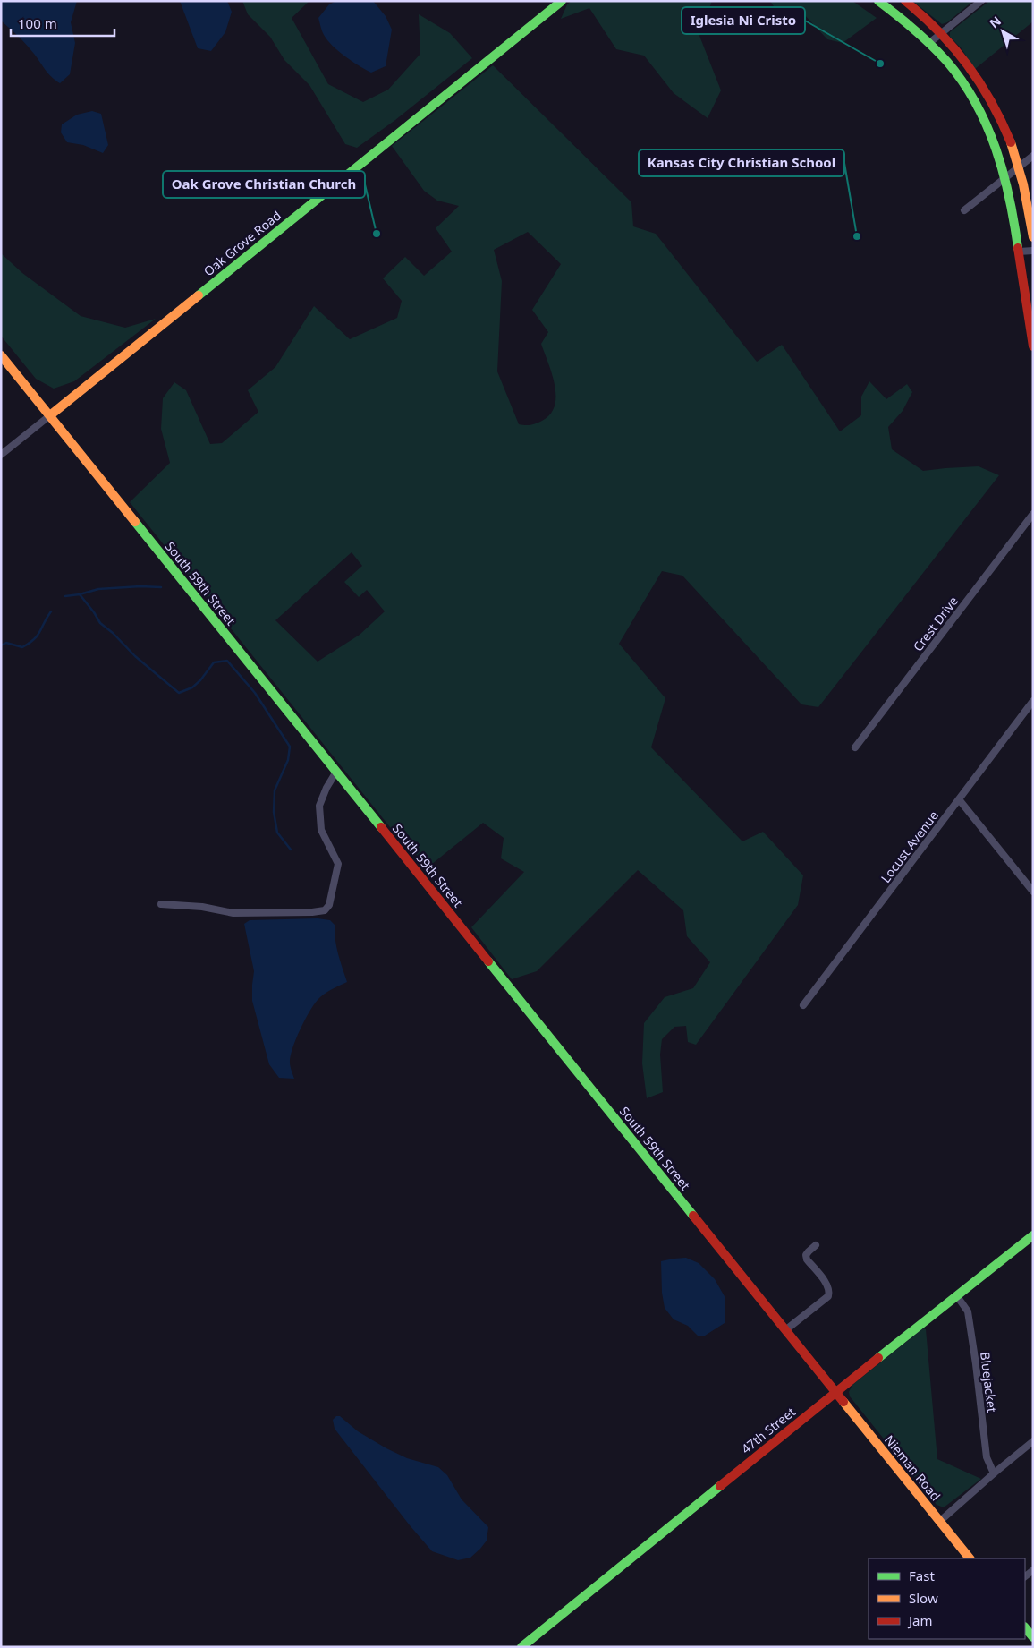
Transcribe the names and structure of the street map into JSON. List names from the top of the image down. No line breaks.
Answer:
{"streets":{"main road":["Oak Grove Road","South 59th Street","47th Street","Nieman Road"],"street":["Crest Drive","Locust Avenue","Bluejacket"]},"crossings":[["Oak Grove Road","South 59th Street"],["South 59th Street","47th Street"],["South 59th Street","Nieman Road"],["Bluejacket","47th Street"],["47th Street","Nieman Road"]],"places":["Iglesia Ni Cristo","Oak Grove Christian Church","Kansas City Christian School"],"legend":["Fast","Slow","Jam"],"scale_bar":"100 m","north":"top left"}
